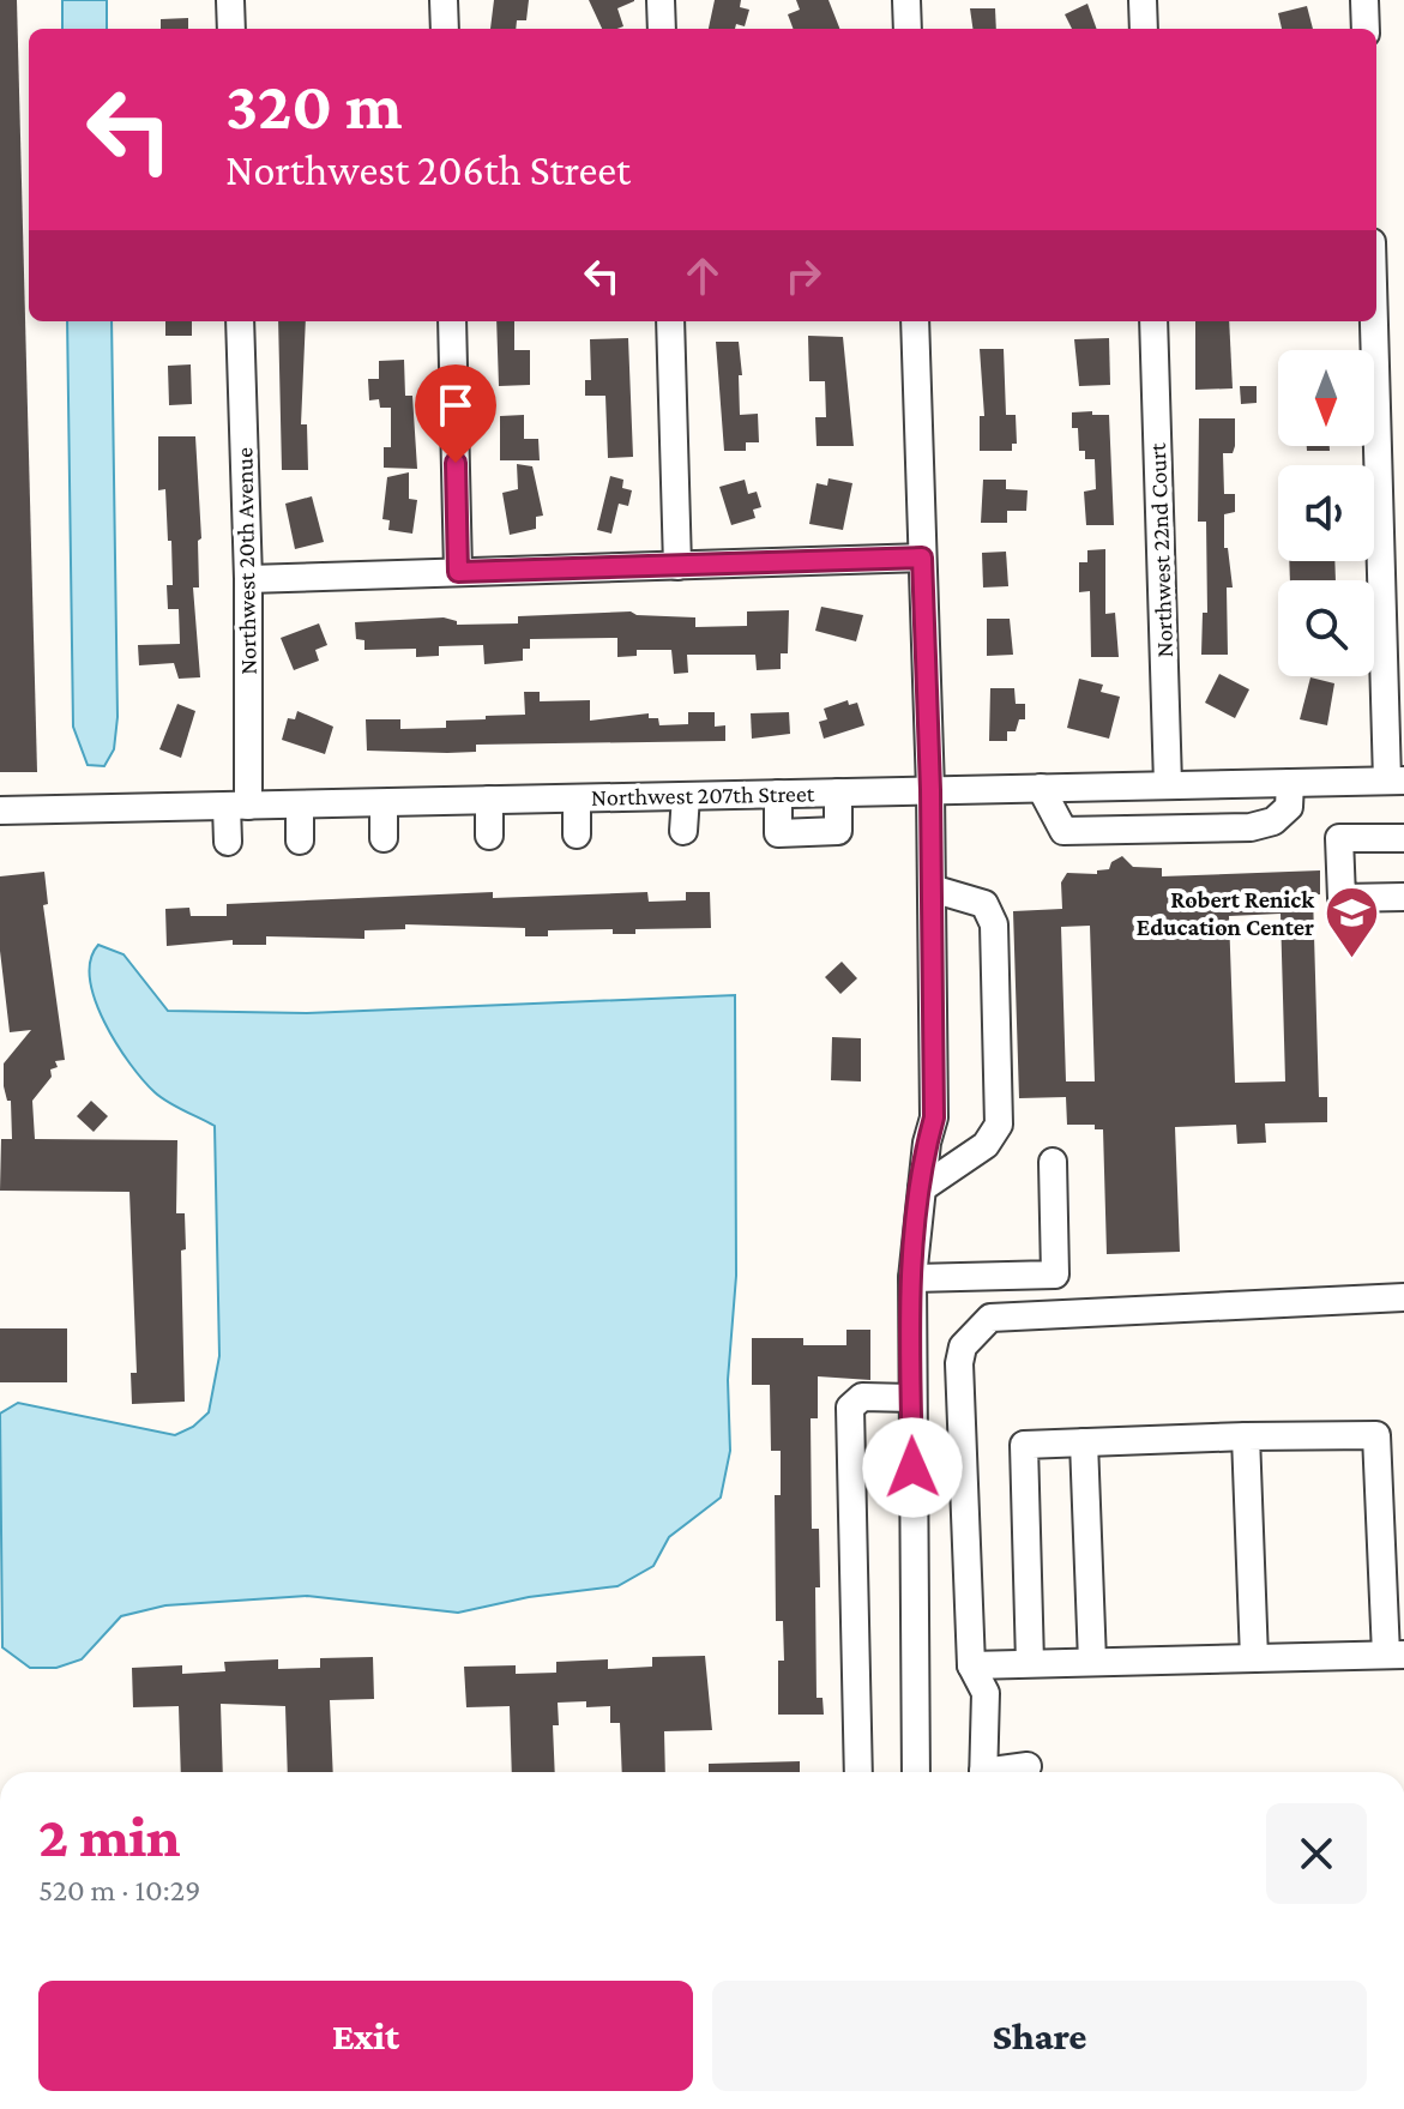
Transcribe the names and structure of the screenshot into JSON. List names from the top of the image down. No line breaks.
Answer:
{"streets":{"street":["Northwest 22nd Court","Northwest 20th Avenue","Northwest 207th Street"]},"crossings":[["Northwest 22nd Court","Northwest 207th Street"],["Northwest 20th Avenue","Northwest 207th Street"]],"places":{"school or university":["Robert Renick Education Center"]},"north":"bottom","page":{"turn":["320 m","Northwest 206th Street"],"heading":["2 min","520 m · 10:29"],"buttons":["Exit","Share"]}}
